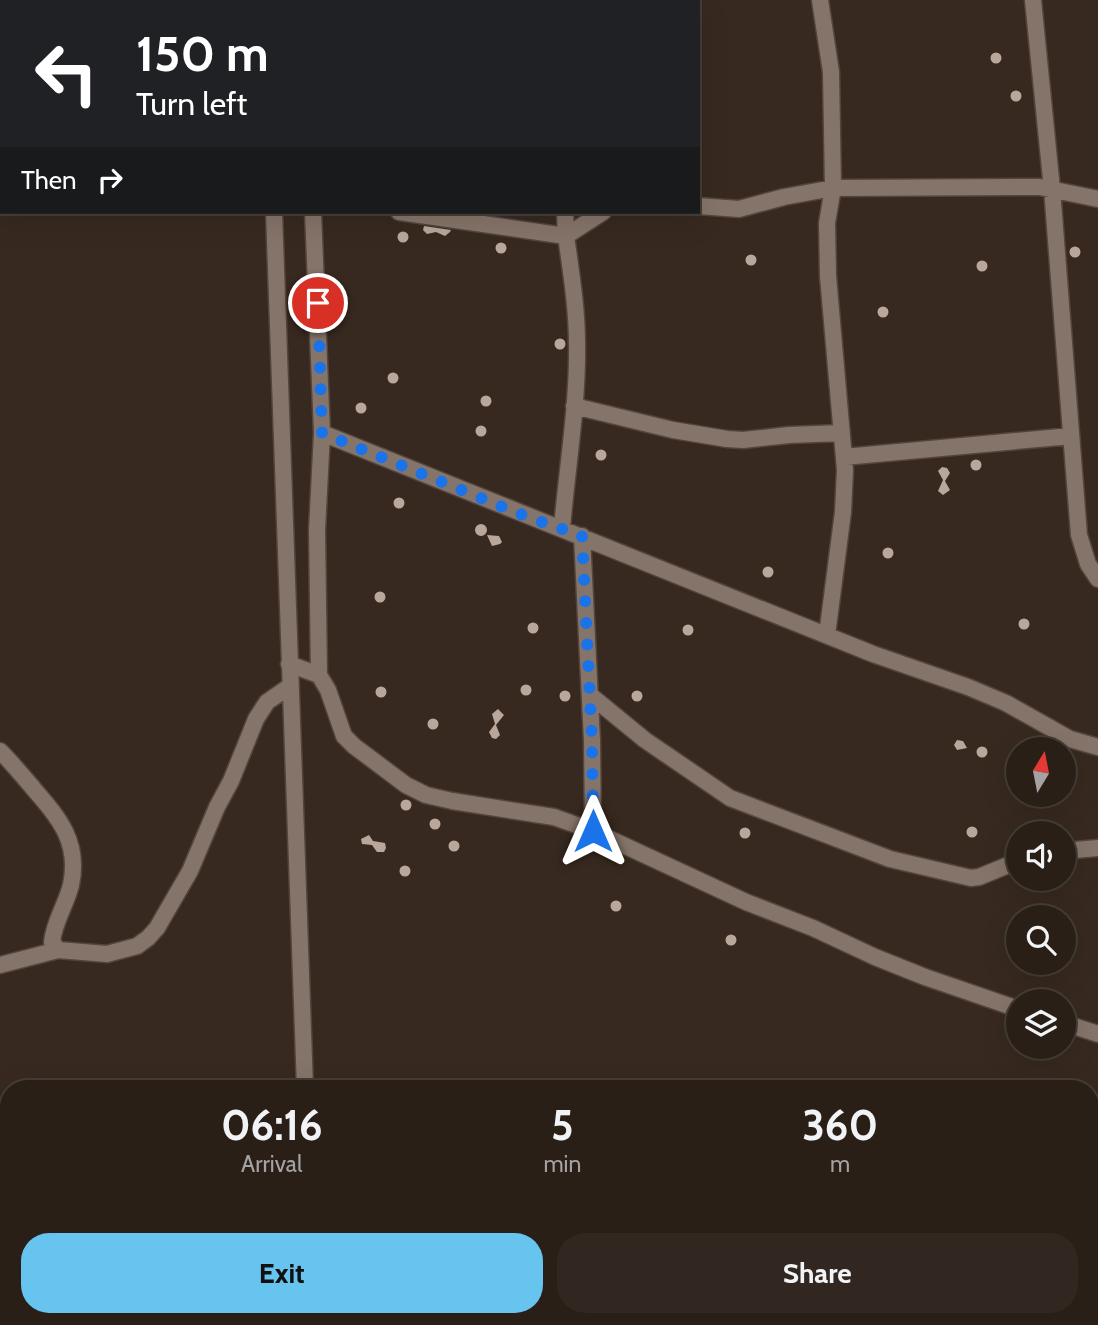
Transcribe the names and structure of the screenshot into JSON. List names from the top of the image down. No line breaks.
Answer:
{"north":"top","page":{"turn":["150 m","Turn left"],"then":"Then","eta":["06:16","Arrival","5","min","360","m"],"buttons":["Exit","Share"]}}
